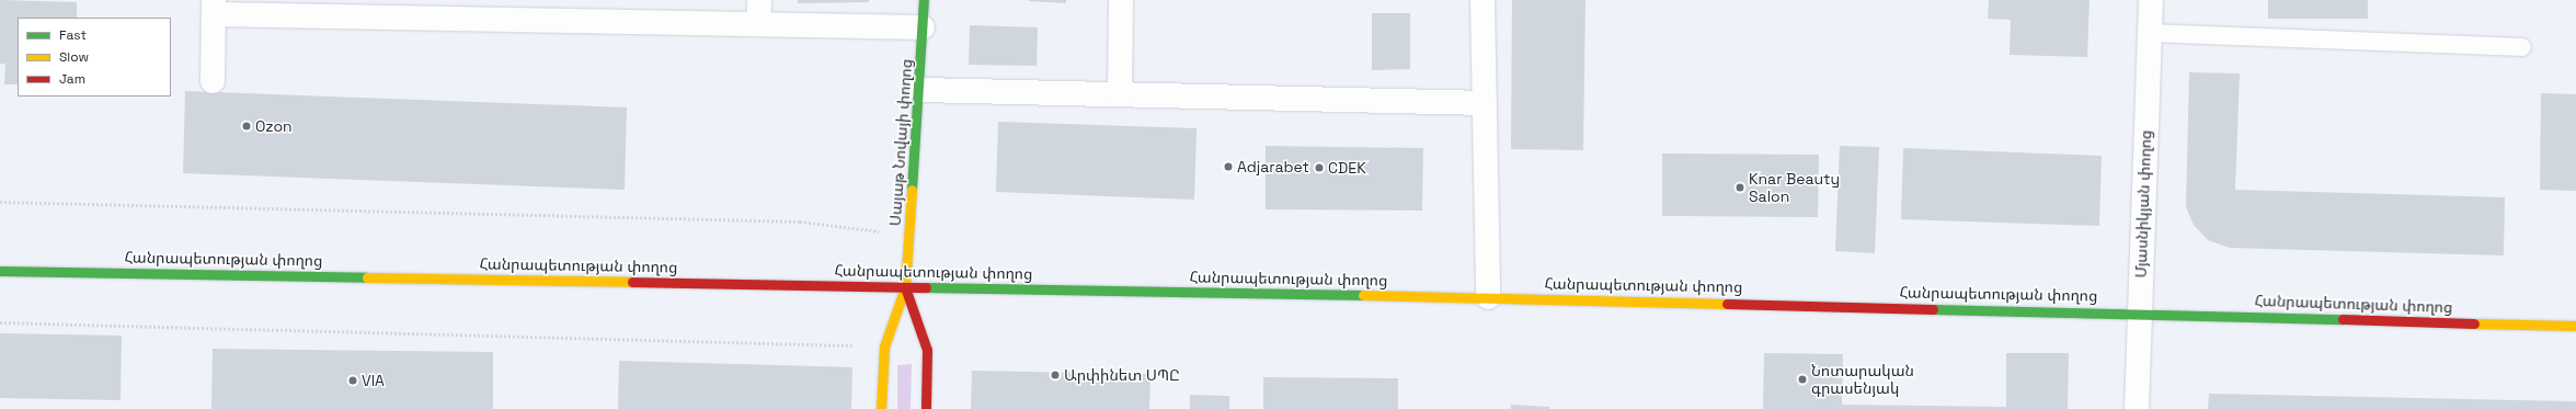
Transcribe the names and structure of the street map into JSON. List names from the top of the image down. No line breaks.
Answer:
{"streets":{"main road":["Սայաթ Նովայի փողոց","Հանրապետության փողոց"],"street":["Մյասնիկյան փողոց"]},"crossings":[["Սայաթ Նովայի փողոց","Հանրապետության փողոց"],["Մյասնիկյան փողոց","Հանրապետության փողոց"]],"places":["Ozon","Adjarabet","CDEK","Knar Beauty Salon","Արփինետ ՍՊԸ","Նոտարական գրասենյակ","VIA"],"legend":["Fast","Slow","Jam"]}
